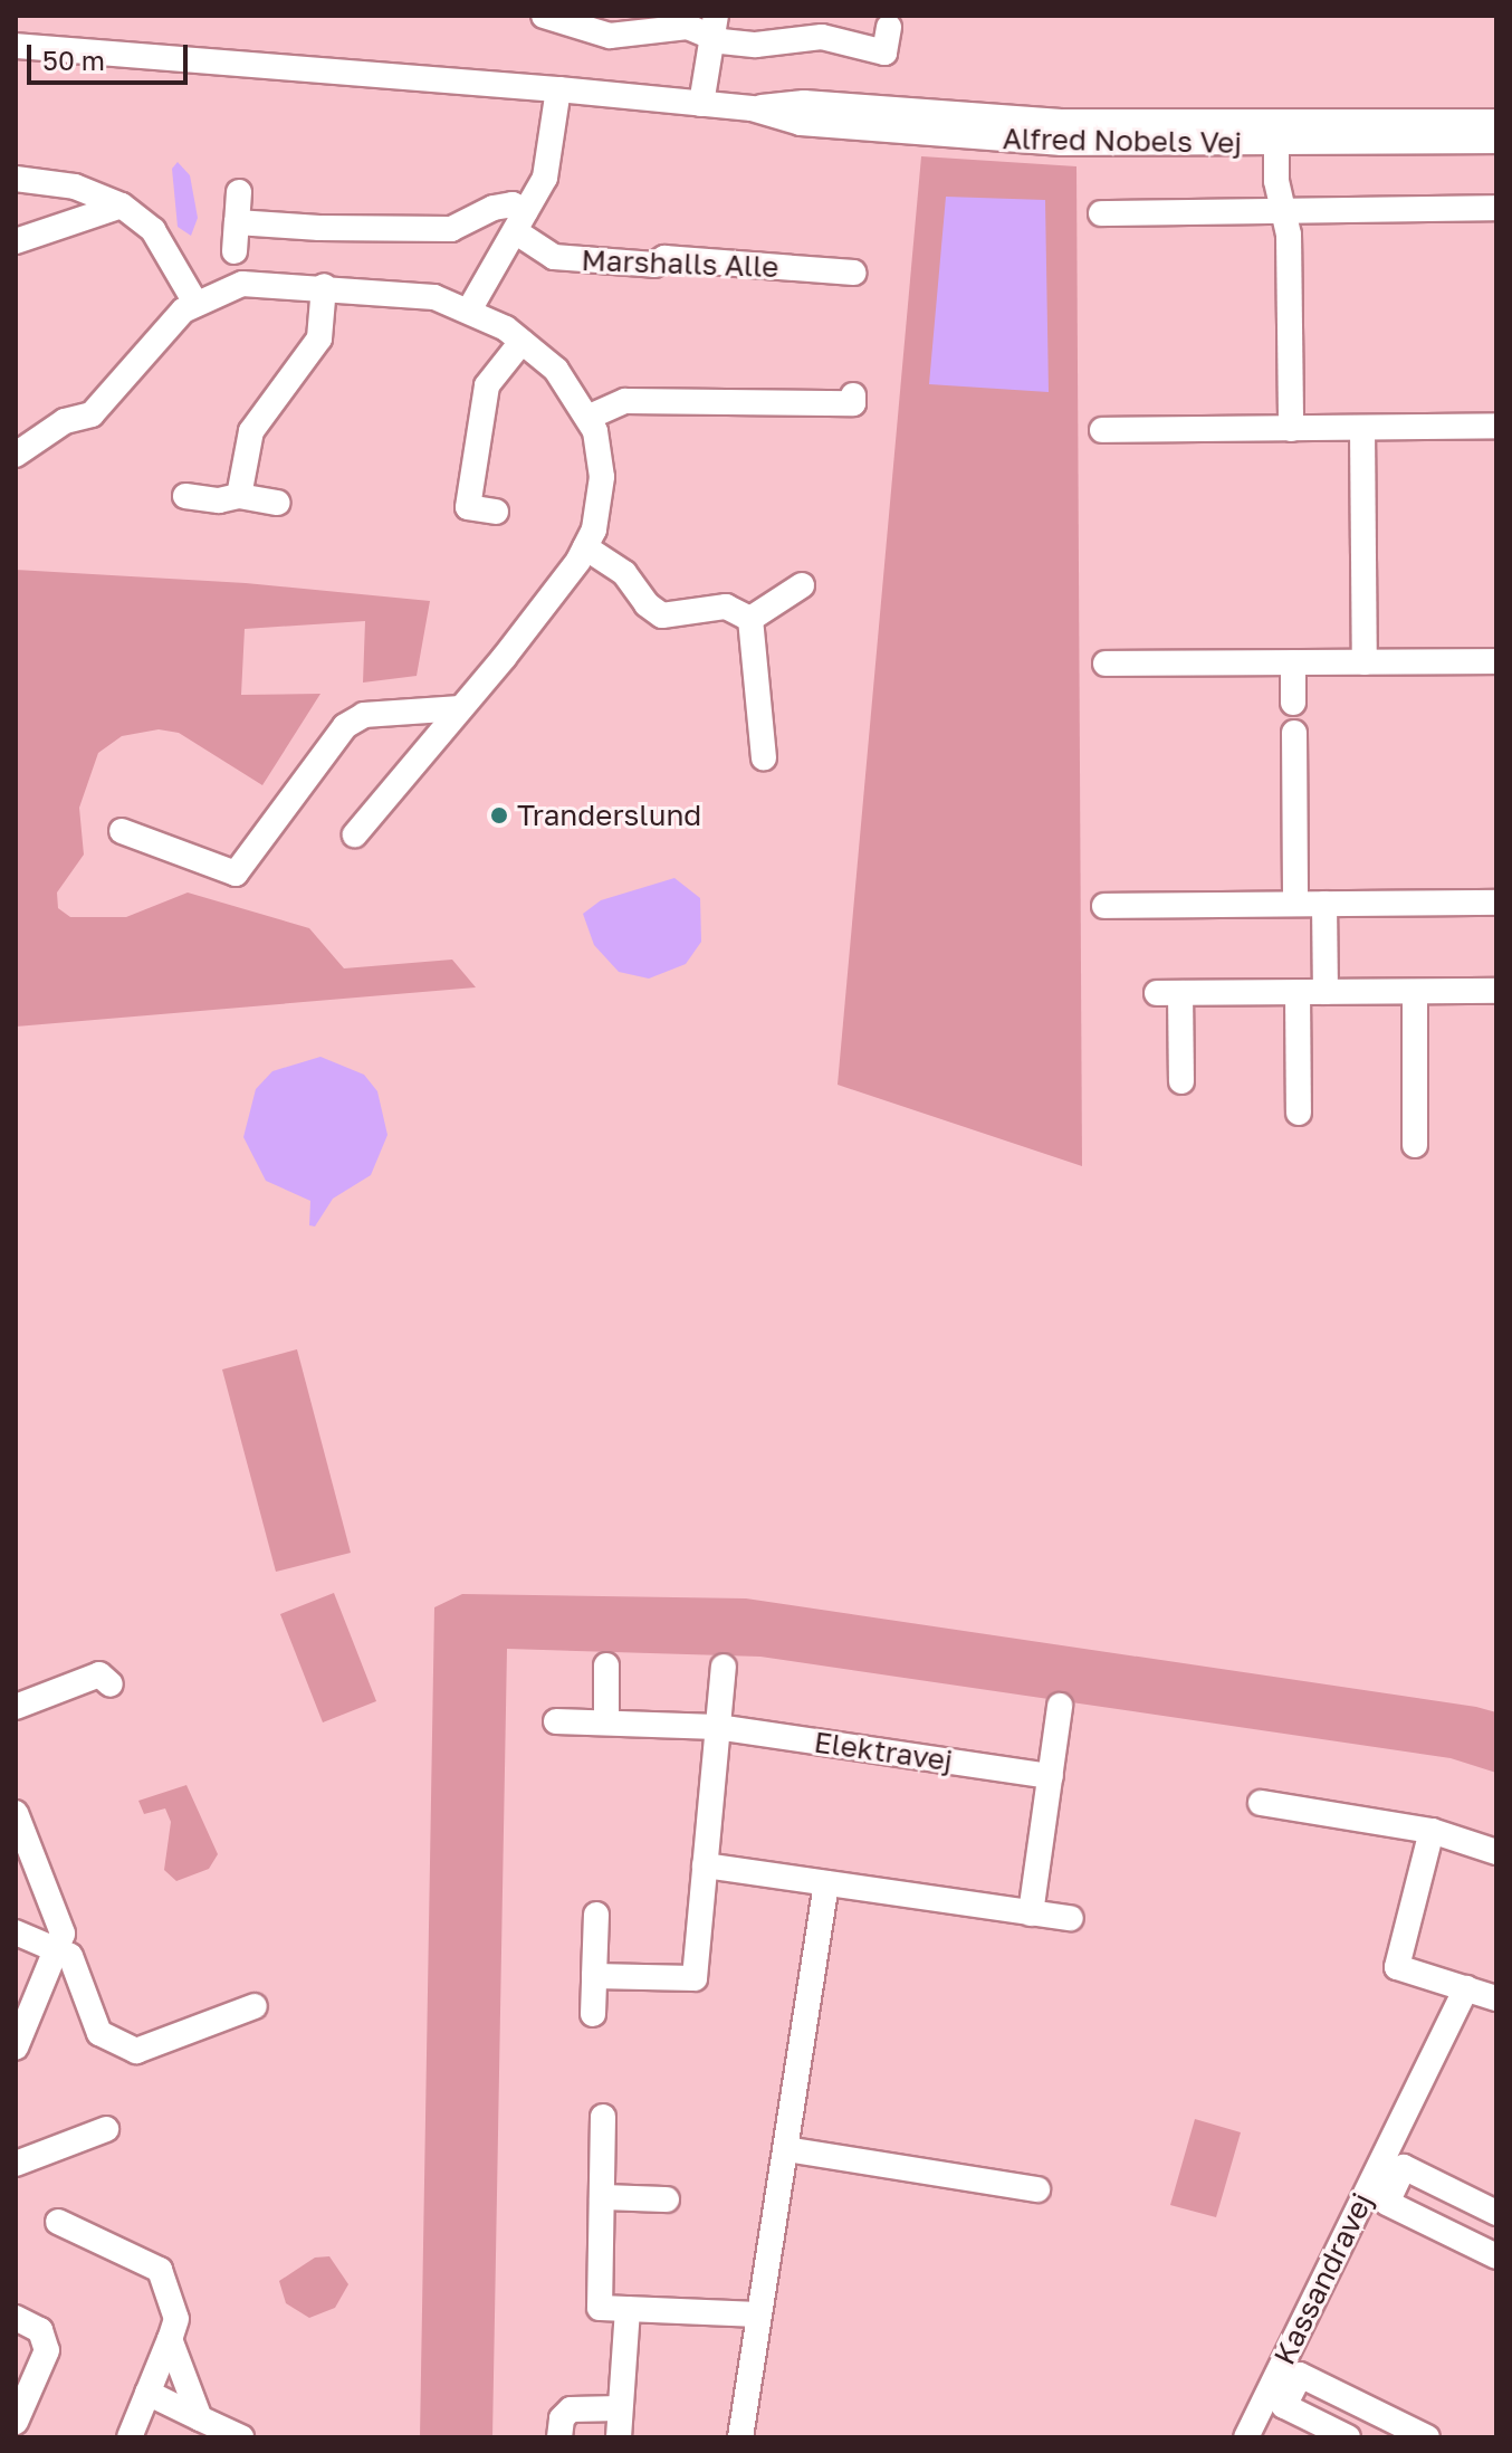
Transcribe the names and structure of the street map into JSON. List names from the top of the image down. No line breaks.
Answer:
{"streets":{"street":["Alfred Nobels Vej","Marshalls Alle","Elektravej","Kassandravej"]},"places":["Tranderslund"],"scale_bar":"50 m"}
